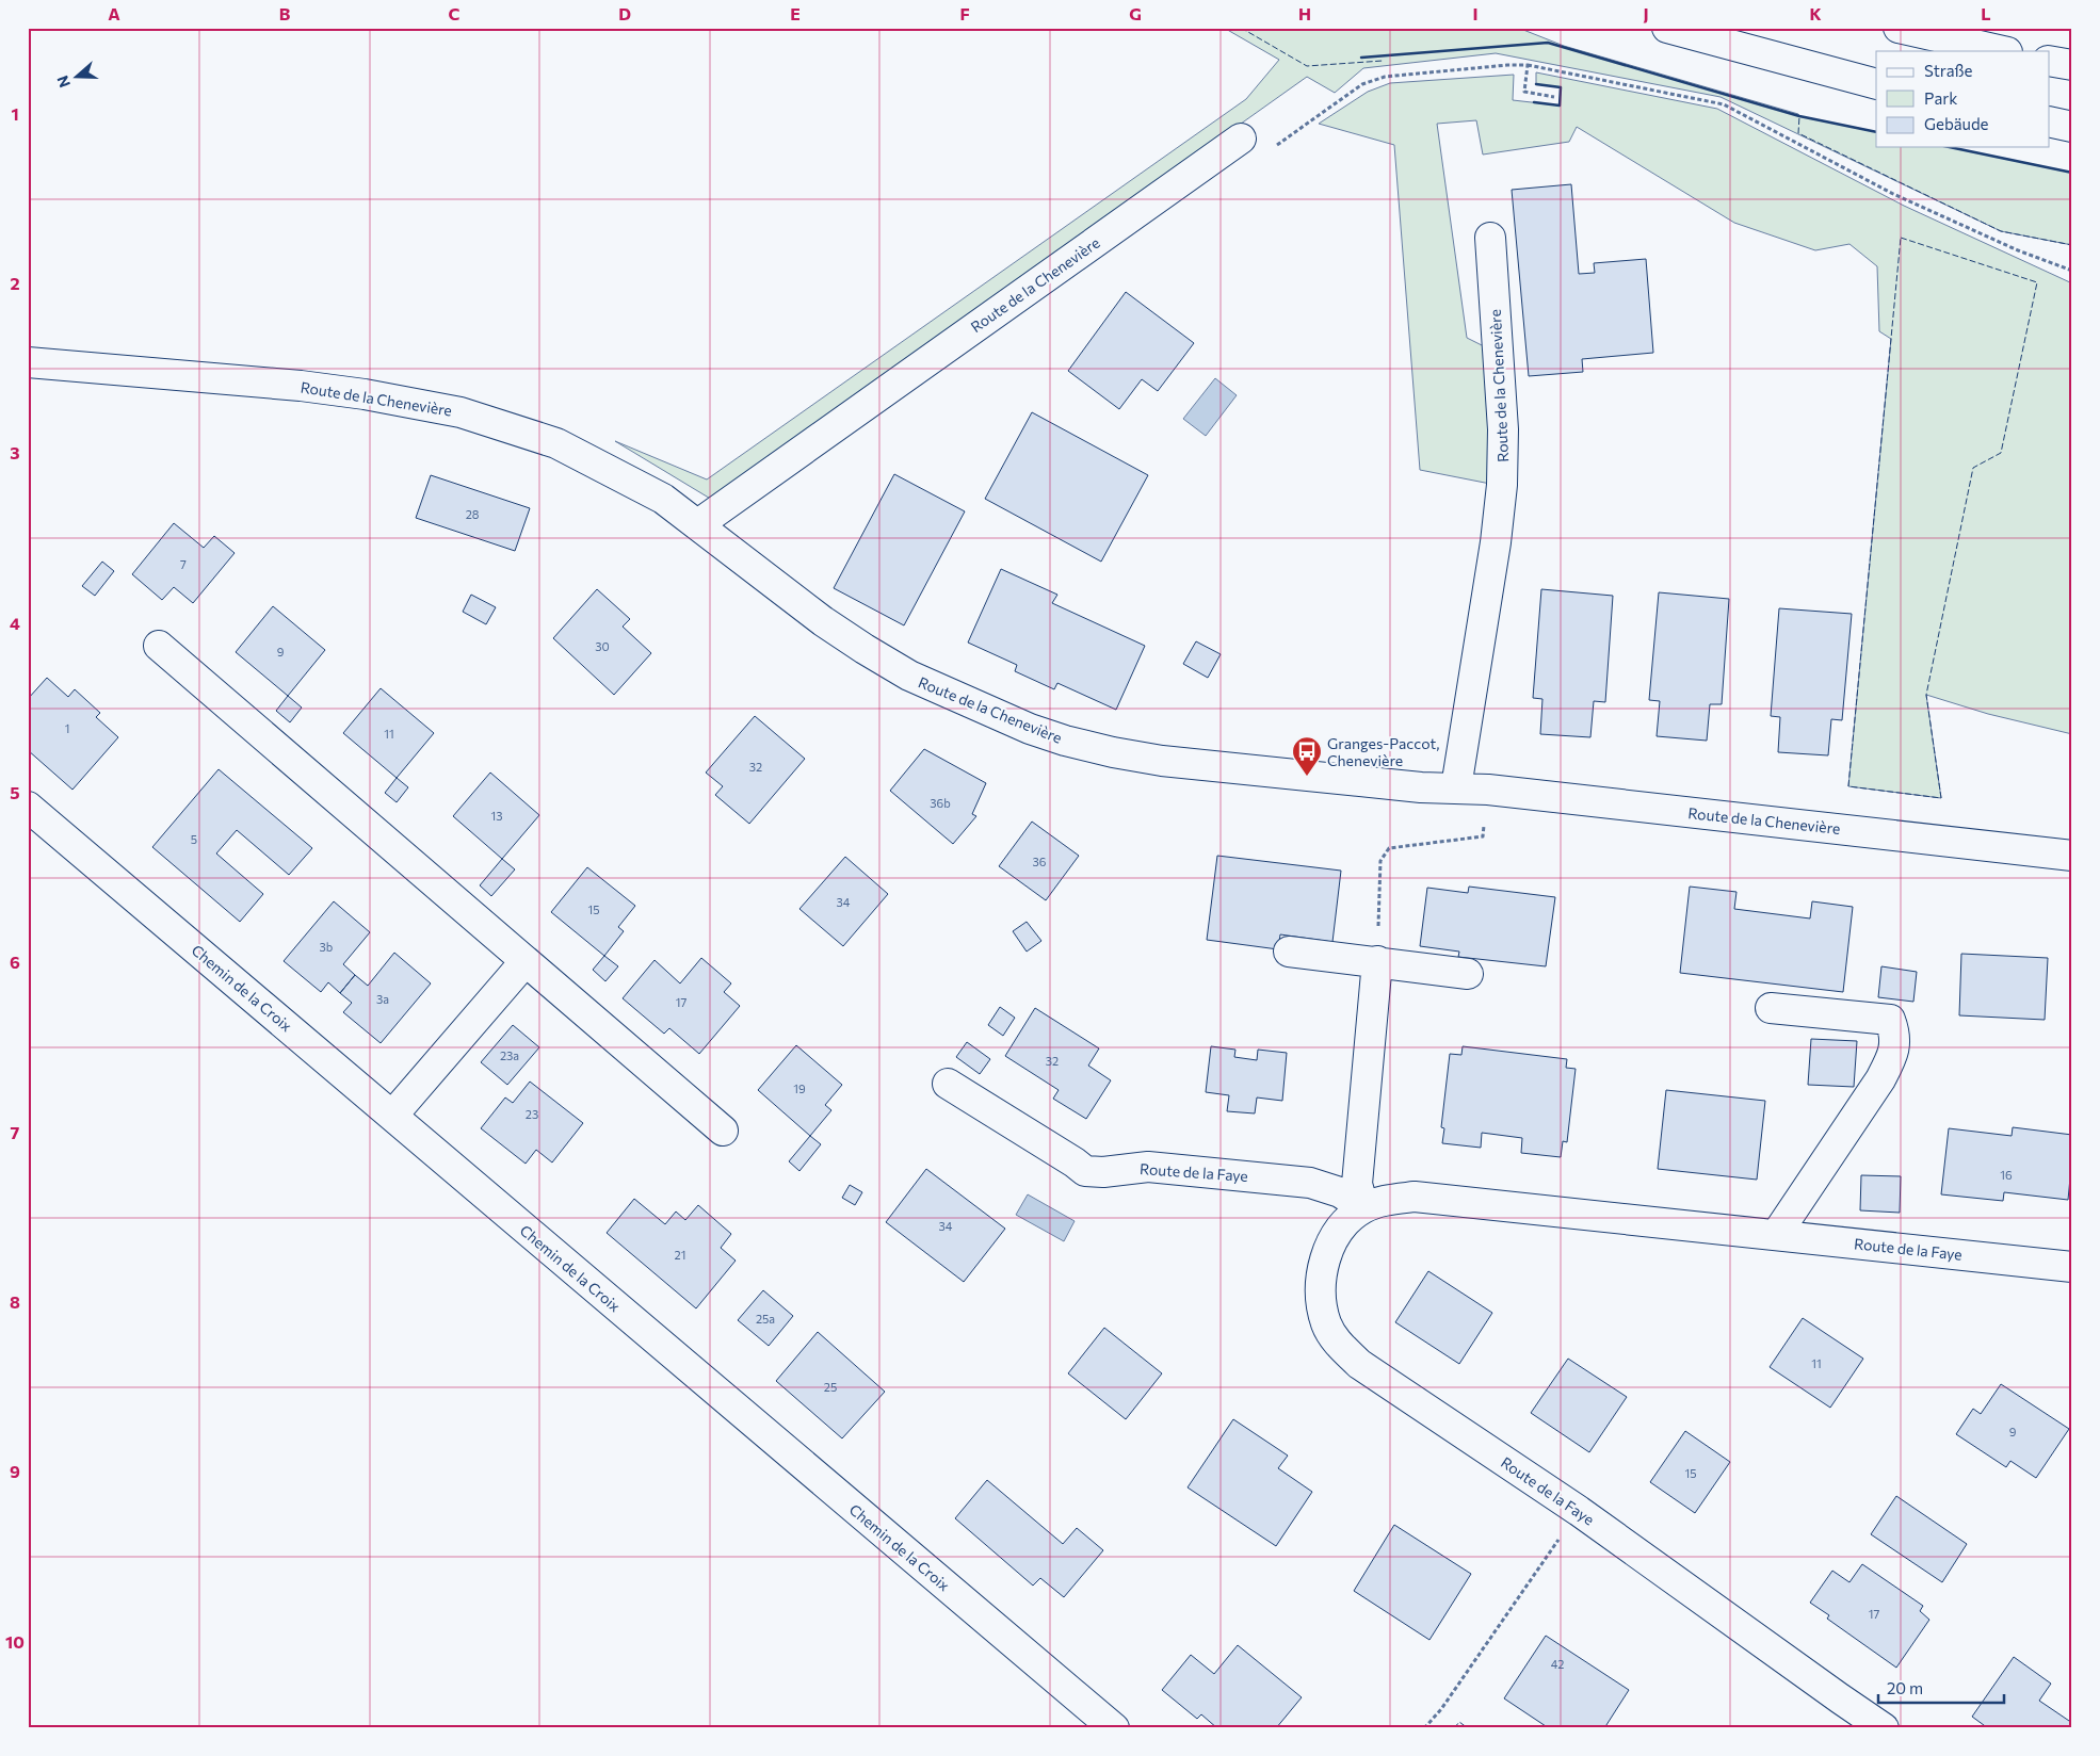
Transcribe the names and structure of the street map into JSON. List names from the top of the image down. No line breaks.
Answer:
{"streets":{"main road":["Route de la Chenevière","Chemin de la Croix","Route de la Faye"]},"places":{"bus stop":["Granges-Paccot, Chenevière"]},"house_numbers":["28","7","30","9","1","11","32","36b","13","5","36","34","15","3b","3a","17","23a","32","19","23","16","34","21","25a","11","25","9","15","17","42"],"legend":["Straße","Park","Gebäude"],"scale_bar":"20 m","north":"left","grid":{"columns":["A","B","C","D","E","F","G","H","I","J","K","L"],"rows":["1","2","3","4","5","6","7","8","9","10"]}}
